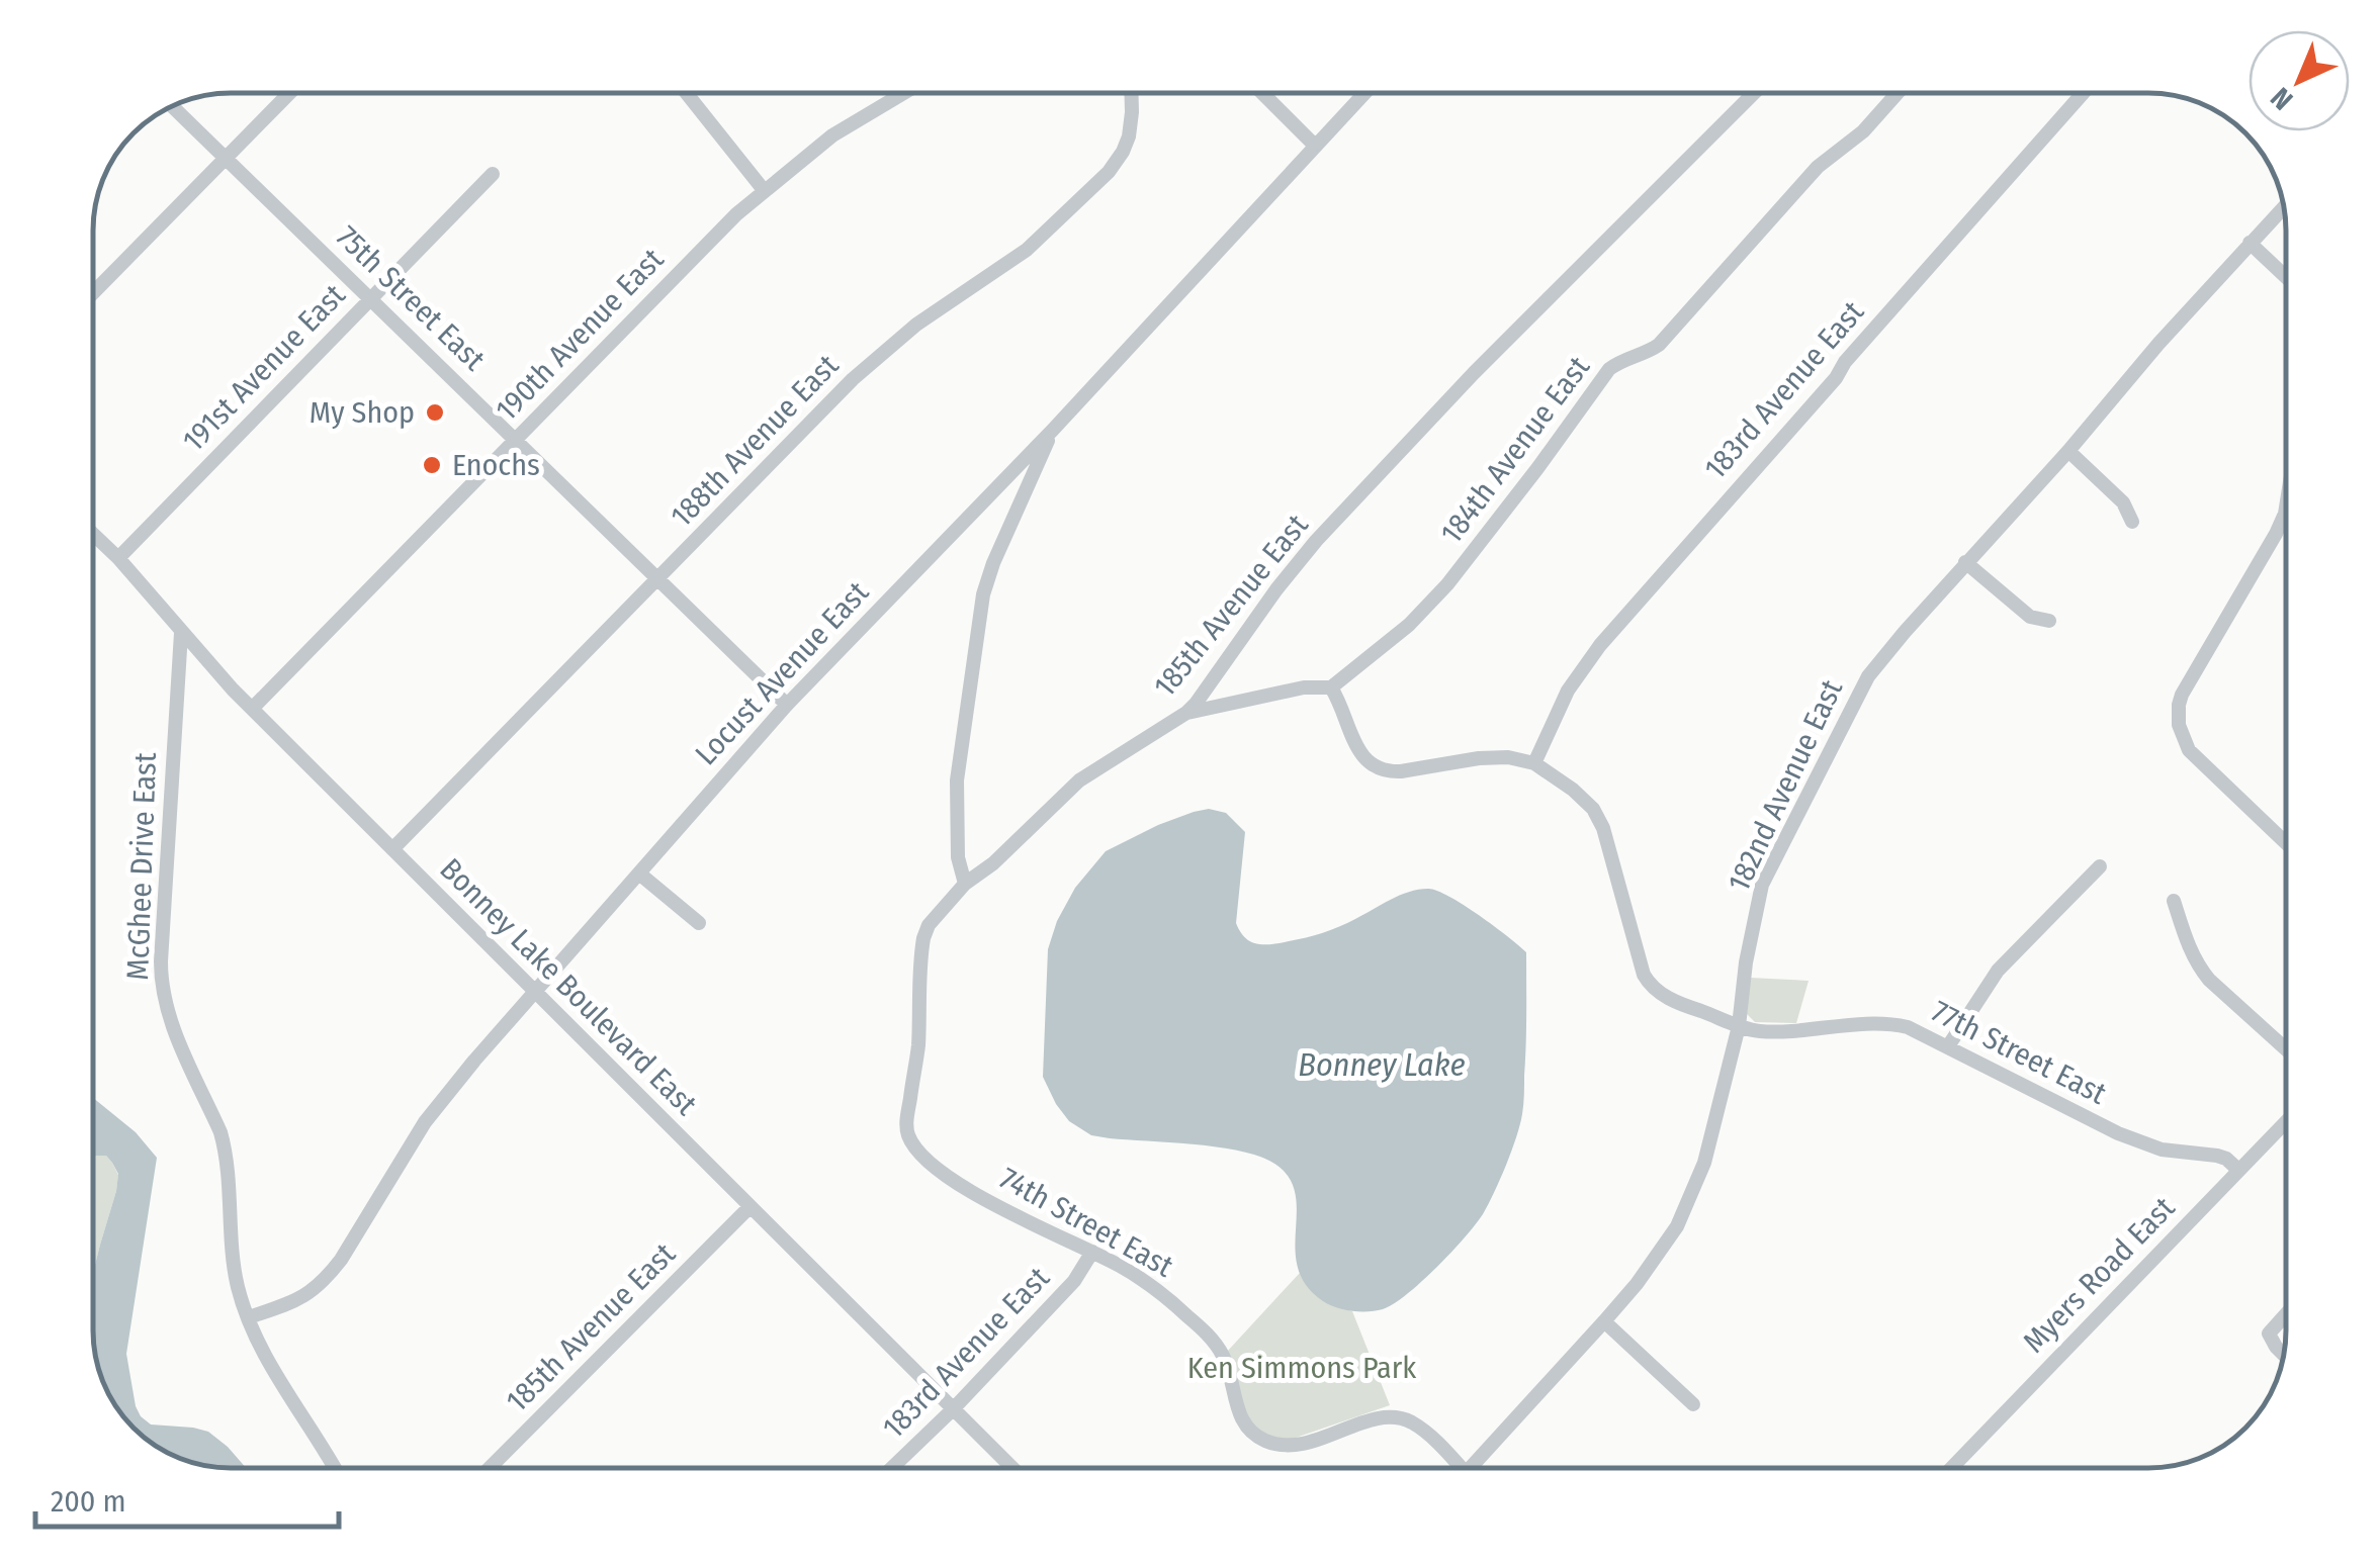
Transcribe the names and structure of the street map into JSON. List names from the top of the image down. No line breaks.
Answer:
{"streets":{"street":["75th Street East","190th Avenue East","191st Avenue East","183rd Avenue East","188th Avenue East","184th Avenue East","185th Avenue East","Locust Avenue East","182nd Avenue East","McGhee Drive East","Bonney Lake Boulevard East","77th Street East","74th Street East","Myers Road East"]},"crossings":[["75th Street East","190th Avenue East"],["75th Street East","191st Avenue East"],["75th Street East","188th Avenue East"],["75th Street East","Locust Avenue East"],["190th Avenue East","Bonney Lake Boulevard East"],["191st Avenue East","Bonney Lake Boulevard East"],["183rd Avenue East","Bonney Lake Boulevard East"],["183rd Avenue East","77th Street East"],["183rd Avenue East","74th Street East"],["188th Avenue East","Bonney Lake Boulevard East"],["184th Avenue East","77th Street East"],["185th Avenue East","Bonney Lake Boulevard East"],["185th Avenue East","74th Street East"],["Locust Avenue East","McGhee Drive East"],["Locust Avenue East","Bonney Lake Boulevard East"],["182nd Avenue East","77th Street East"],["McGhee Drive East","Bonney Lake Boulevard East"],["77th Street East","Myers Road East"]],"water":["Bonney Lake"],"parks":["Ken Simmons Park"],"places":["My Shop","Enochs"],"scale_bar":"200 m","north":"bottom left"}
